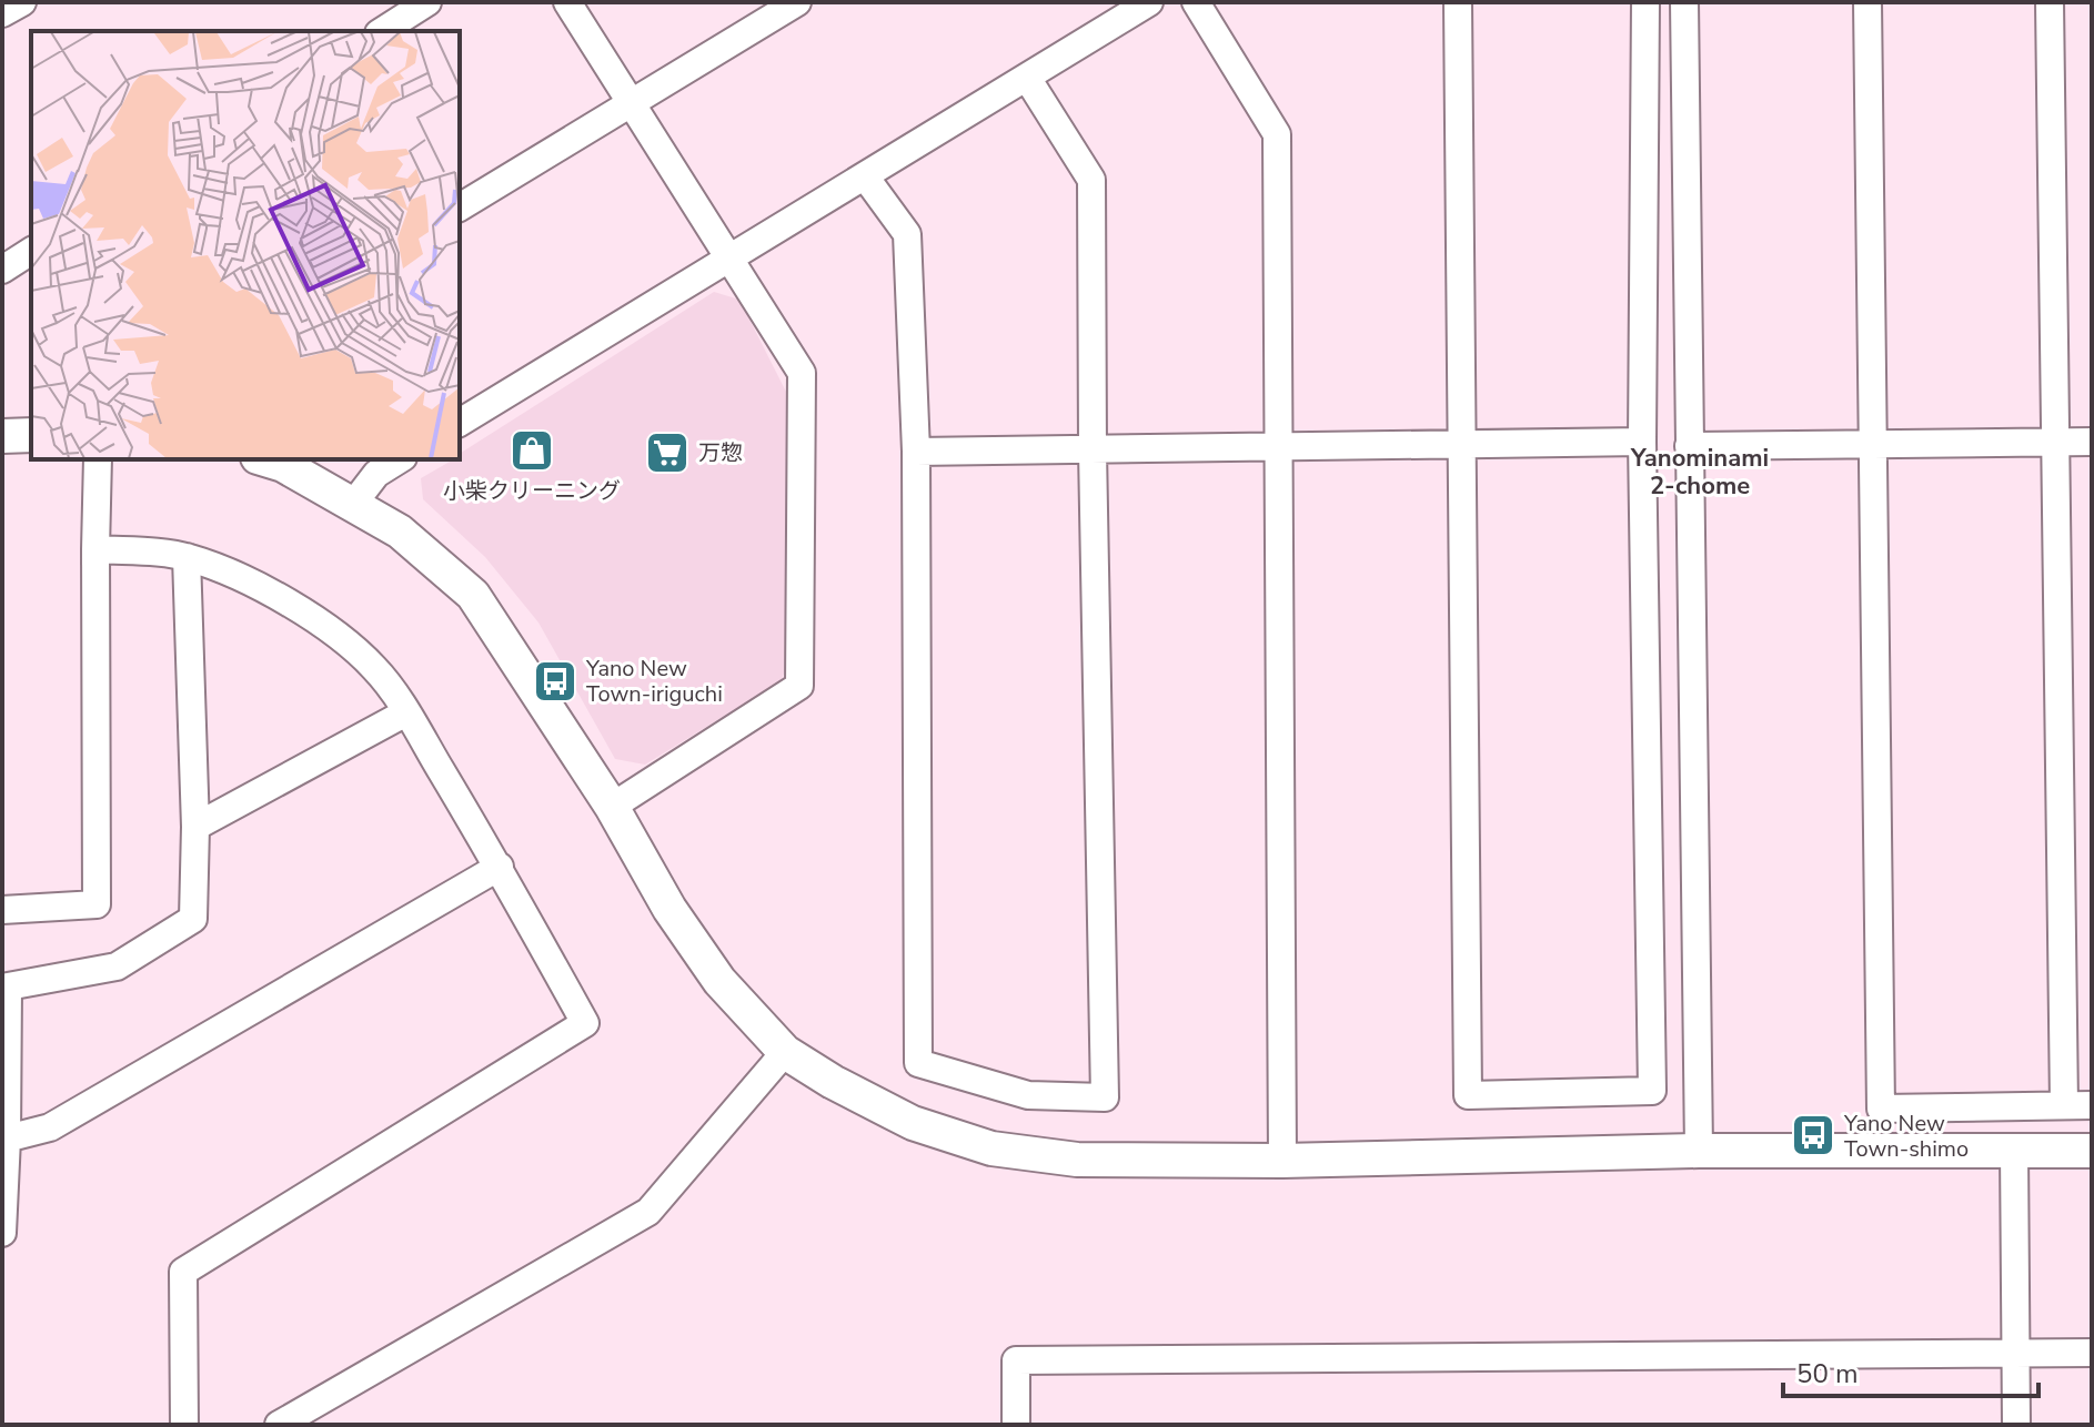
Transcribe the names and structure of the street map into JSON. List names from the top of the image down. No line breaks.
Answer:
{"districts":["Yanominami 2-chome"],"places":{"shop":["小柴クリーニング"],"supermarket":["万惣"],"bus stop":["Yano New Town-iriguchi","Yano New Town-shimo"]},"scale_bar":"50 m"}
